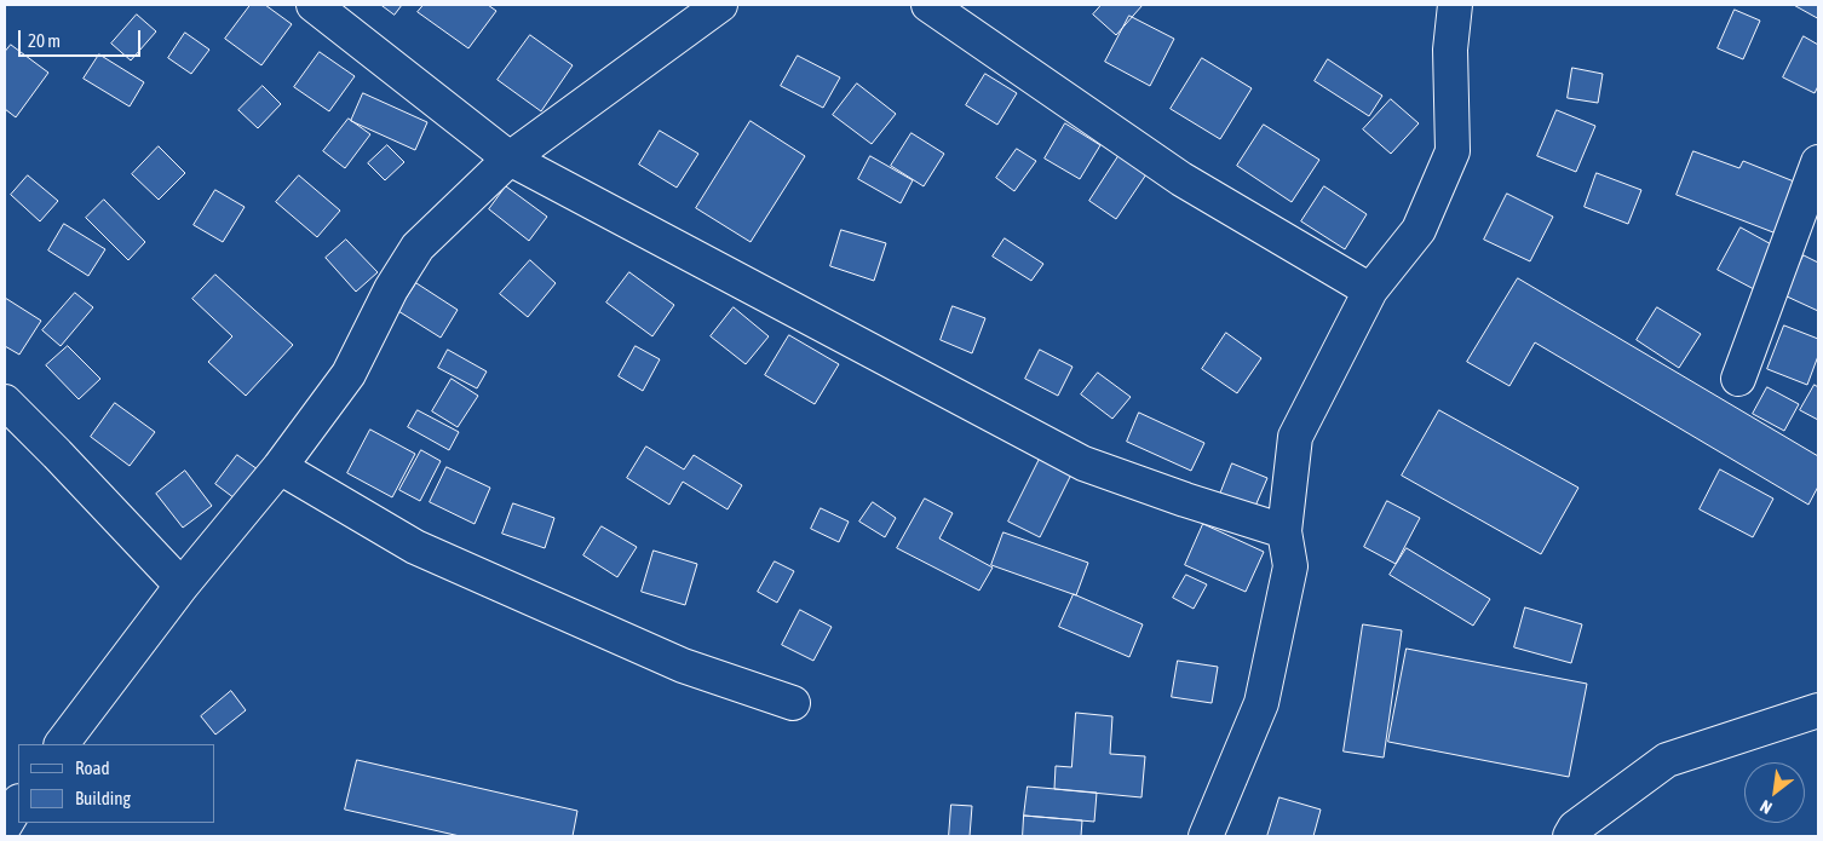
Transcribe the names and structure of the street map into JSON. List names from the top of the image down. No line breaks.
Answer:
{"legend":["Road","Building"],"scale_bar":"20 m","north":"bottom left"}
